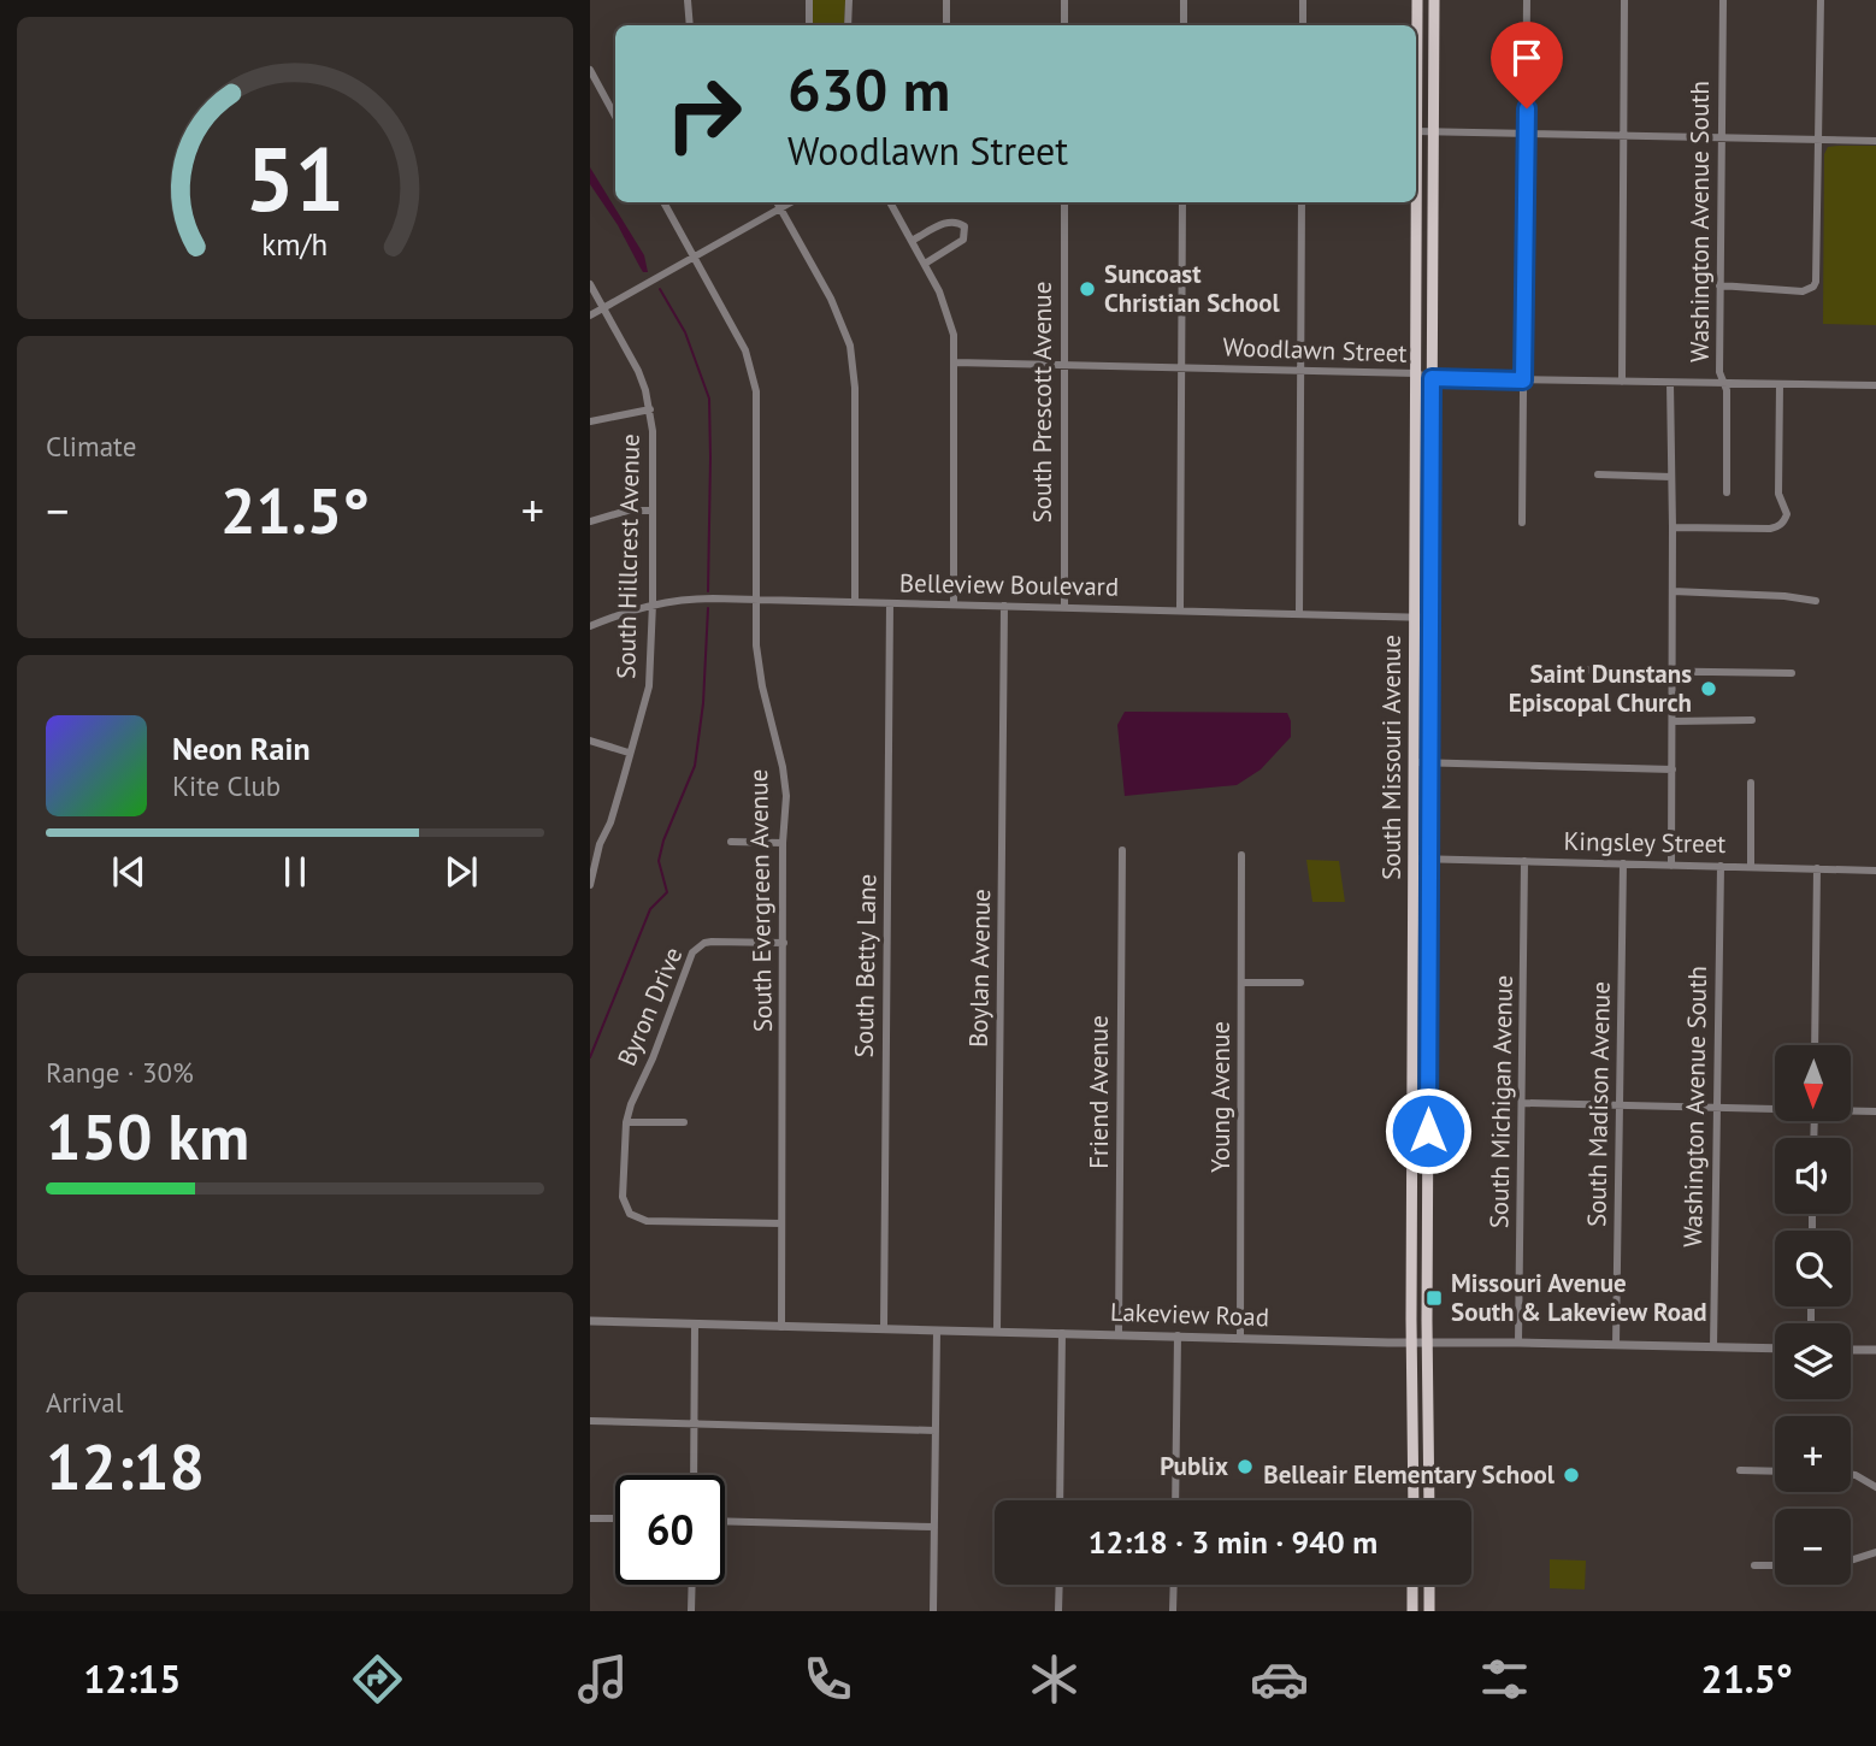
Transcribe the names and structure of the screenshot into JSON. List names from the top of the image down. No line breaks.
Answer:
{"streets":{"main road":["South Missouri Avenue"],"street":["Washington Avenue South","Woodlawn Street","South Prescott Avenue","South Hillcrest Avenue","Belleview Boulevard","Kingsley Street","South Evergreen Avenue","South Betty Lane","Boylan Avenue","Byron Drive","Friend Avenue","Young Avenue","South Michigan Avenue","South Madison Avenue","Lakeview Road"]},"crossings":[["Washington Avenue South","Woodlawn Street"],["Washington Avenue South","Kingsley Street"],["Washington Avenue South","Lakeview Road"],["Woodlawn Street","South Prescott Avenue"],["Woodlawn Street","South Missouri Avenue"],["South Prescott Avenue","Belleview Boulevard"],["South Hillcrest Avenue","Belleview Boulevard"],["Belleview Boulevard","South Missouri Avenue"],["Belleview Boulevard","South Evergreen Avenue"],["Belleview Boulevard","South Betty Lane"],["Belleview Boulevard","Boylan Avenue"],["South Missouri Avenue","Kingsley Street"],["South Missouri Avenue","Lakeview Road"],["Kingsley Street","South Michigan Avenue"],["Kingsley Street","South Madison Avenue"],["South Evergreen Avenue","Byron Drive"],["South Evergreen Avenue","Lakeview Road"],["South Betty Lane","Lakeview Road"],["Boylan Avenue","Lakeview Road"],["Friend Avenue","Lakeview Road"],["Young Avenue","Lakeview Road"],["South Michigan Avenue","Lakeview Road"],["South Madison Avenue","Lakeview Road"]],"places":{"other":["Suncoast Christian School","Saint Dunstans Episcopal Church","Publix","Belleair Elementary School"],"transit":["Missouri Avenue South & Lakeview Road"]},"north":"bottom","page":{"turn":["630 m","Woodlawn Street"],"tile":["Climate",["Range · 30%","150 km"],["Arrival","12:18"]],"heat":["−","21.5°","+"],"song":["Neon Rain","Kite Club"],"map_buttons":["+","−"],"limit":"60","trip":"12:18 · 3 min · 940 m","tabs":["12:15","21.5°"],"gauge":["51","km/h"]}}
